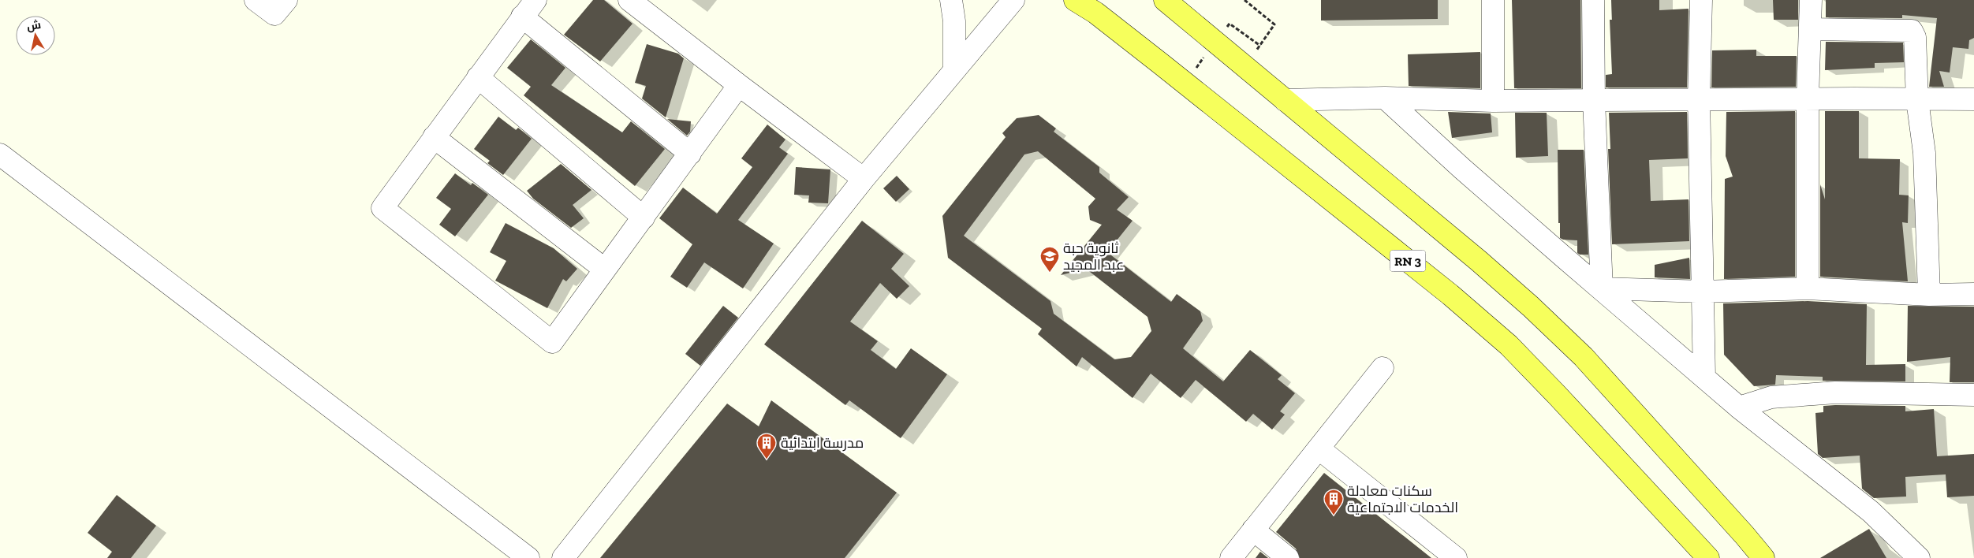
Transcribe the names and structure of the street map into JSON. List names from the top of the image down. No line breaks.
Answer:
{"streets":{"main road":["RN 3"]},"places":{"school or university":["ثانوية حبة عبد المجيد"],"building":["مدرسة ابتدائية","سكنات معادلة الخدمات الاجتماعية"]},"north":"top"}
